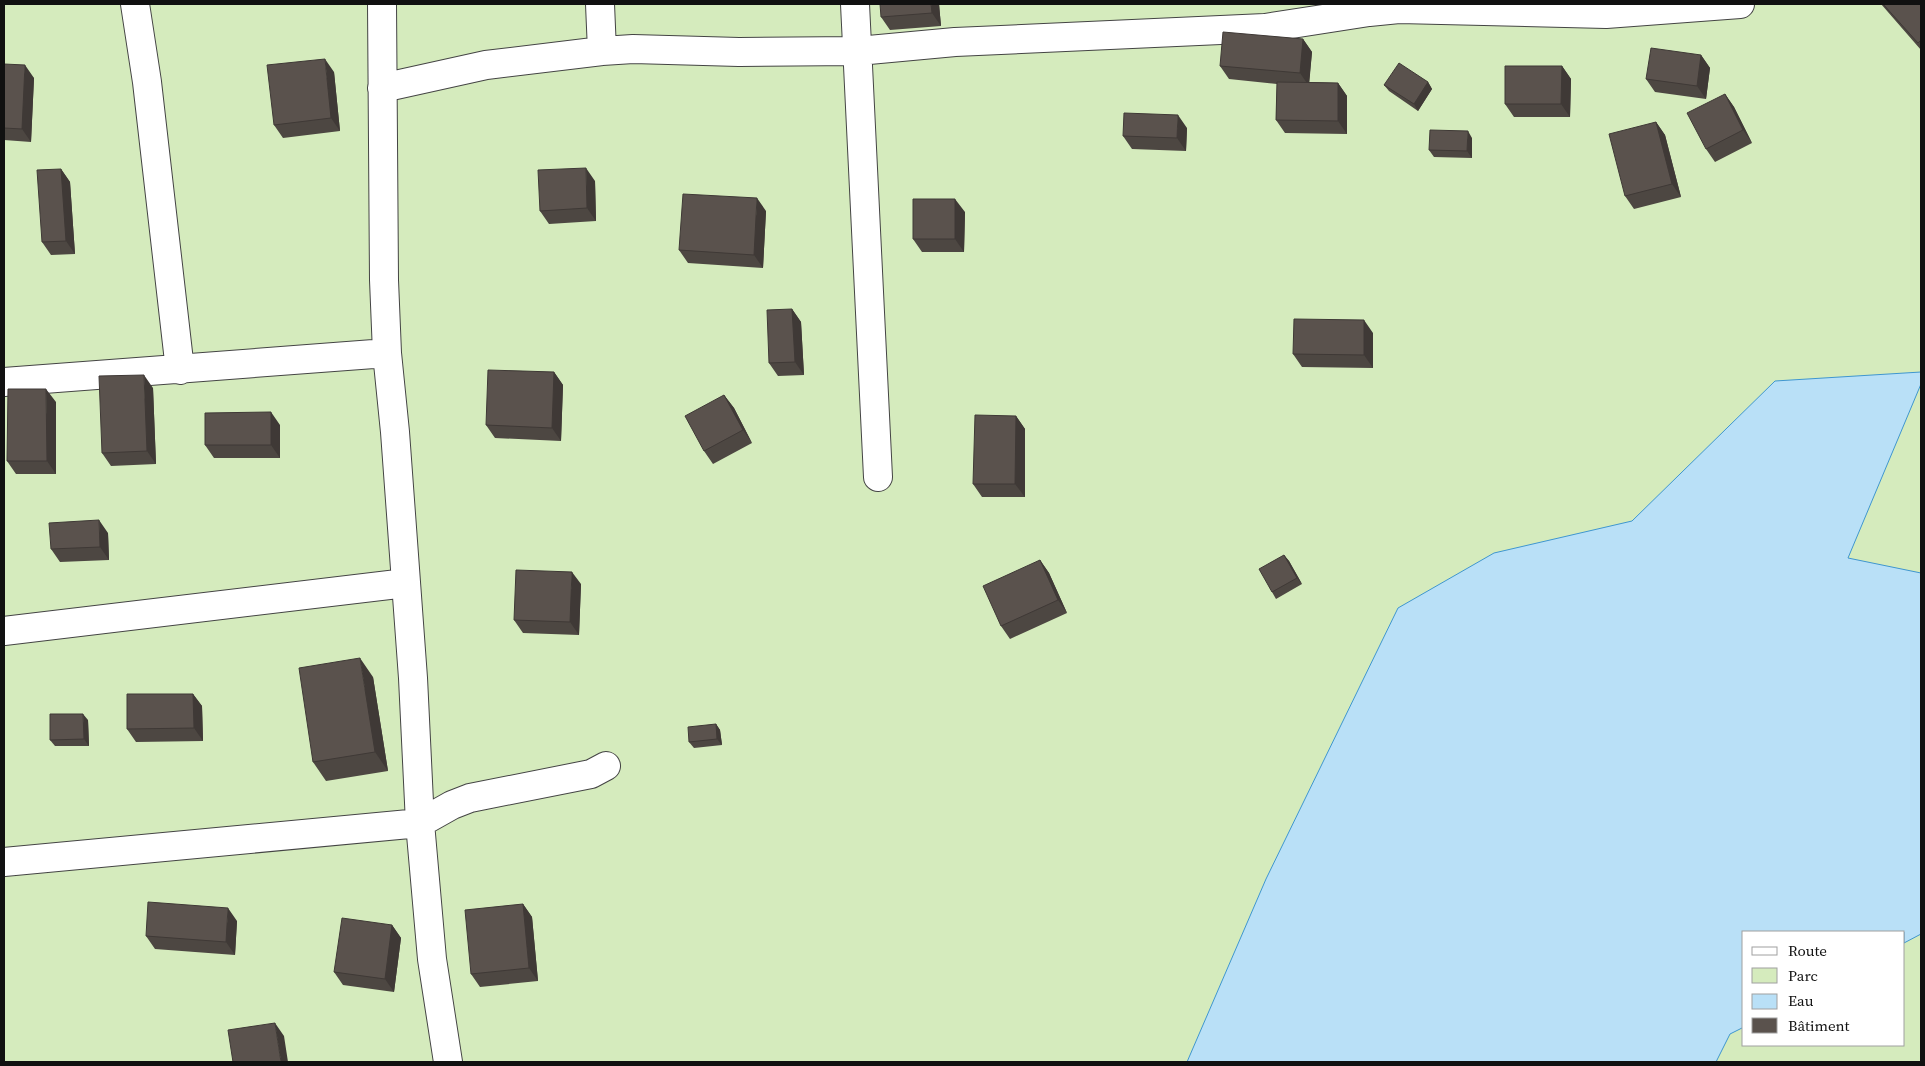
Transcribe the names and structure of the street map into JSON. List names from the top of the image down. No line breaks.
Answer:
{"legend":["Route","Parc","Eau","Bâtiment"]}
